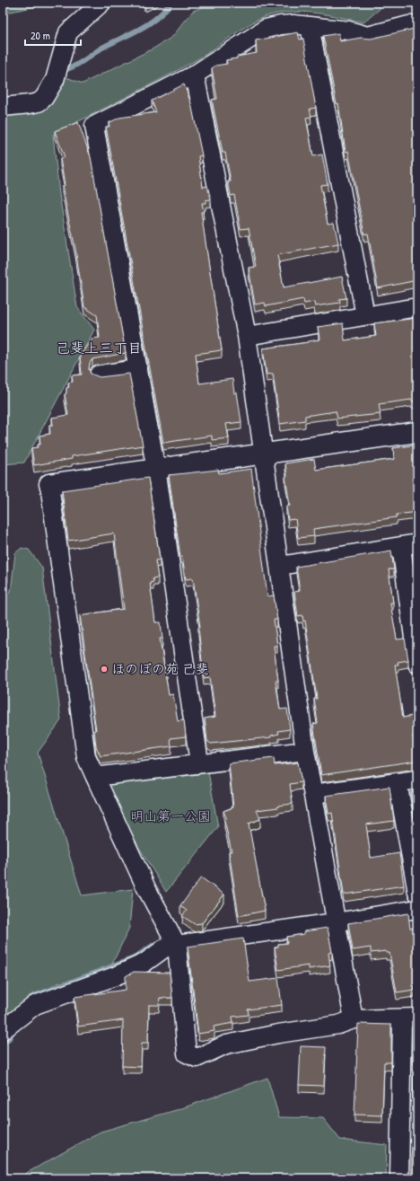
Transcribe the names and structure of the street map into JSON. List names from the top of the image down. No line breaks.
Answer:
{"districts":["己斐上三丁目"],"parks":["明山第一公園"],"places":["ほのぼの苑 己斐"],"scale_bar":"20 m"}
